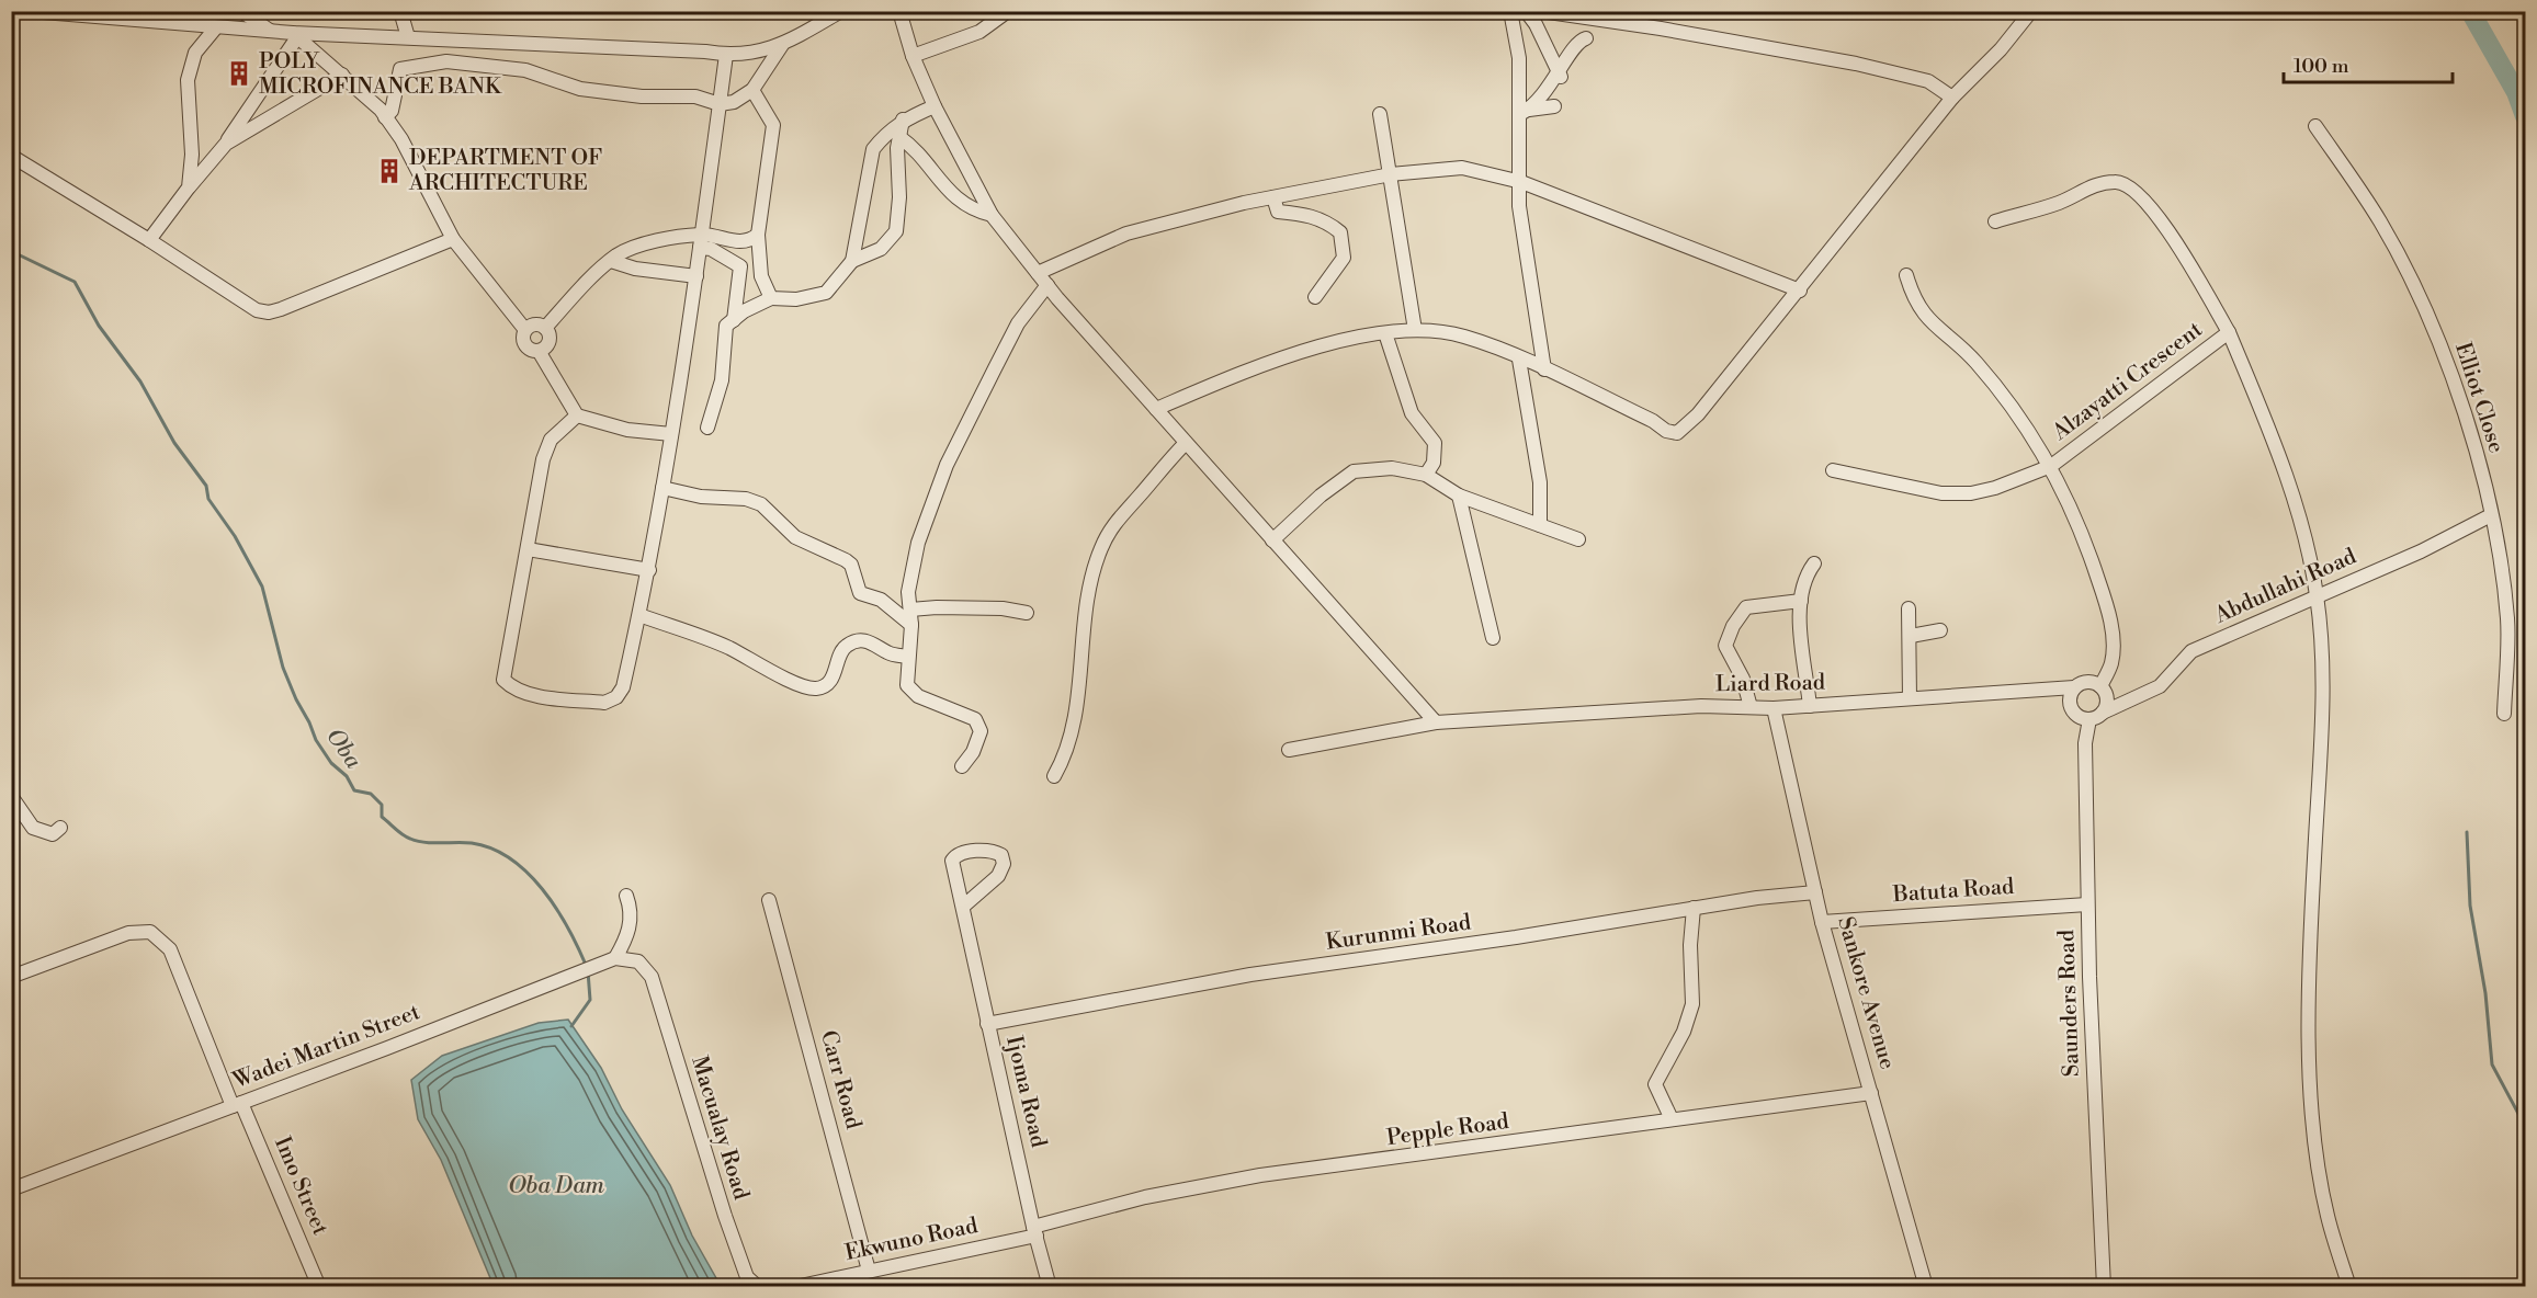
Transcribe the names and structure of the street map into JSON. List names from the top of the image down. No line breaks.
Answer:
{"streets":{"street":["Alzayatti Crescent","Elliot Close","Abdullahi Road","Liard Road","Batuta Road","Kurunmi Road","Sankore Avenue","Saunders Road","Wadei Martin Street","Carr Road","Ijoma Road","Macualay Road","Pepple Road","Imo Street","Ekwuno Road"]},"crossings":[["Alzayatti Crescent","Abdullahi Road"],["Elliot Close","Abdullahi Road"],["Abdullahi Road","Liard Road"],["Abdullahi Road","Saunders Road"],["Liard Road","Sankore Avenue"],["Liard Road","Saunders Road"],["Batuta Road","Sankore Avenue"],["Batuta Road","Saunders Road"],["Kurunmi Road","Sankore Avenue"],["Kurunmi Road","Ijoma Road"],["Sankore Avenue","Pepple Road"],["Wadei Martin Street","Macualay Road"],["Wadei Martin Street","Imo Street"],["Carr Road","Ekwuno Road"],["Ijoma Road","Pepple Road"],["Ijoma Road","Ekwuno Road"],["Pepple Road","Ekwuno Road"]],"water":["Oba","Oba Dam"],"places":{"building":["POLY MICROFINANCE BANK","DEPARTMENT OF ARCHITECTURE"]},"scale_bar":"100 m"}
